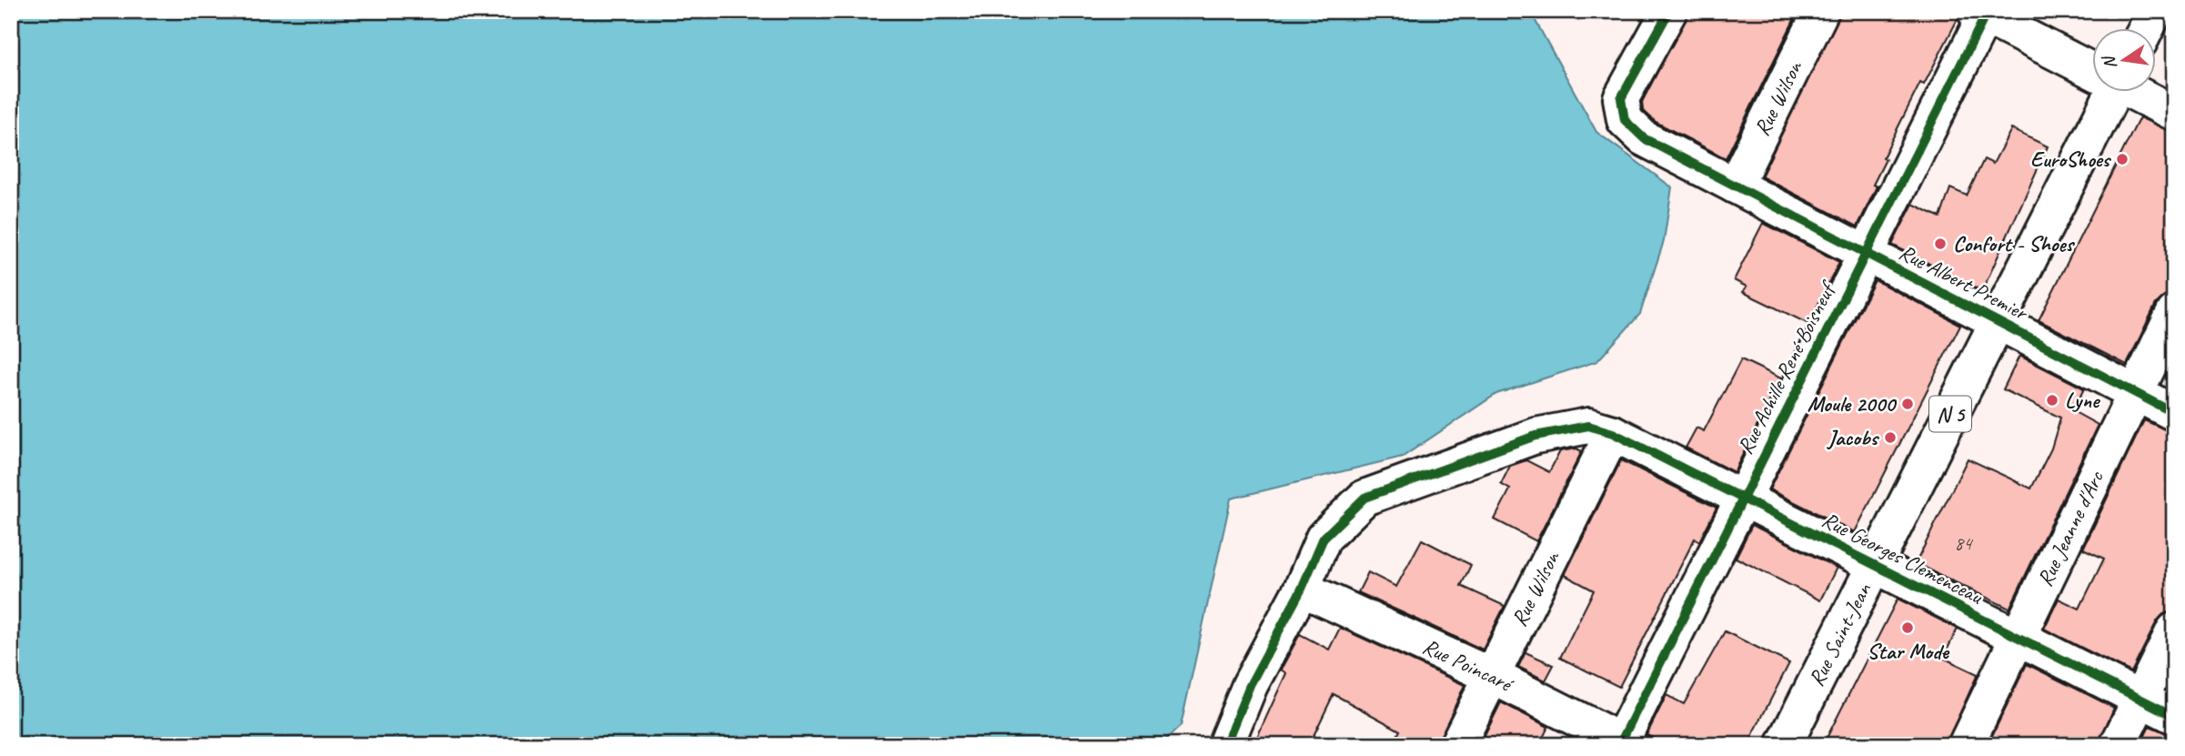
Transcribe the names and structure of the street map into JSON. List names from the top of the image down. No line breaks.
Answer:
{"streets":{"street":["Rue Wilson","Rue Albert Premier","Rue Achille René Boisneuf","N 5","Rue Jeanne d'Arc","Rue Georges Clemenceau","Rue Saint-Jean","Rue Poincaré"]},"crossings":[["Rue Wilson","Rue Albert Premier"],["Rue Wilson","Rue Georges Clemenceau"],["Rue Wilson","Rue Poincaré"],["Rue Albert Premier","Rue Achille René Boisneuf"],["Rue Albert Premier","Rue Jeanne d'Arc"],["Rue Albert Premier","Rue Saint-Jean"],["Rue Achille René Boisneuf","Rue Georges Clemenceau"],["Rue Achille René Boisneuf","Rue Poincaré"],["Rue Jeanne d'Arc","Rue Georges Clemenceau"],["Rue Georges Clemenceau","Rue Saint-Jean"],["Rue Georges Clemenceau","Rue Poincaré"]],"places":["EuroShoes","Confort - Shoes","Lyne","Moule 2000","Jacobs","Star Mode"],"house_numbers":["84"],"north":"left"}
